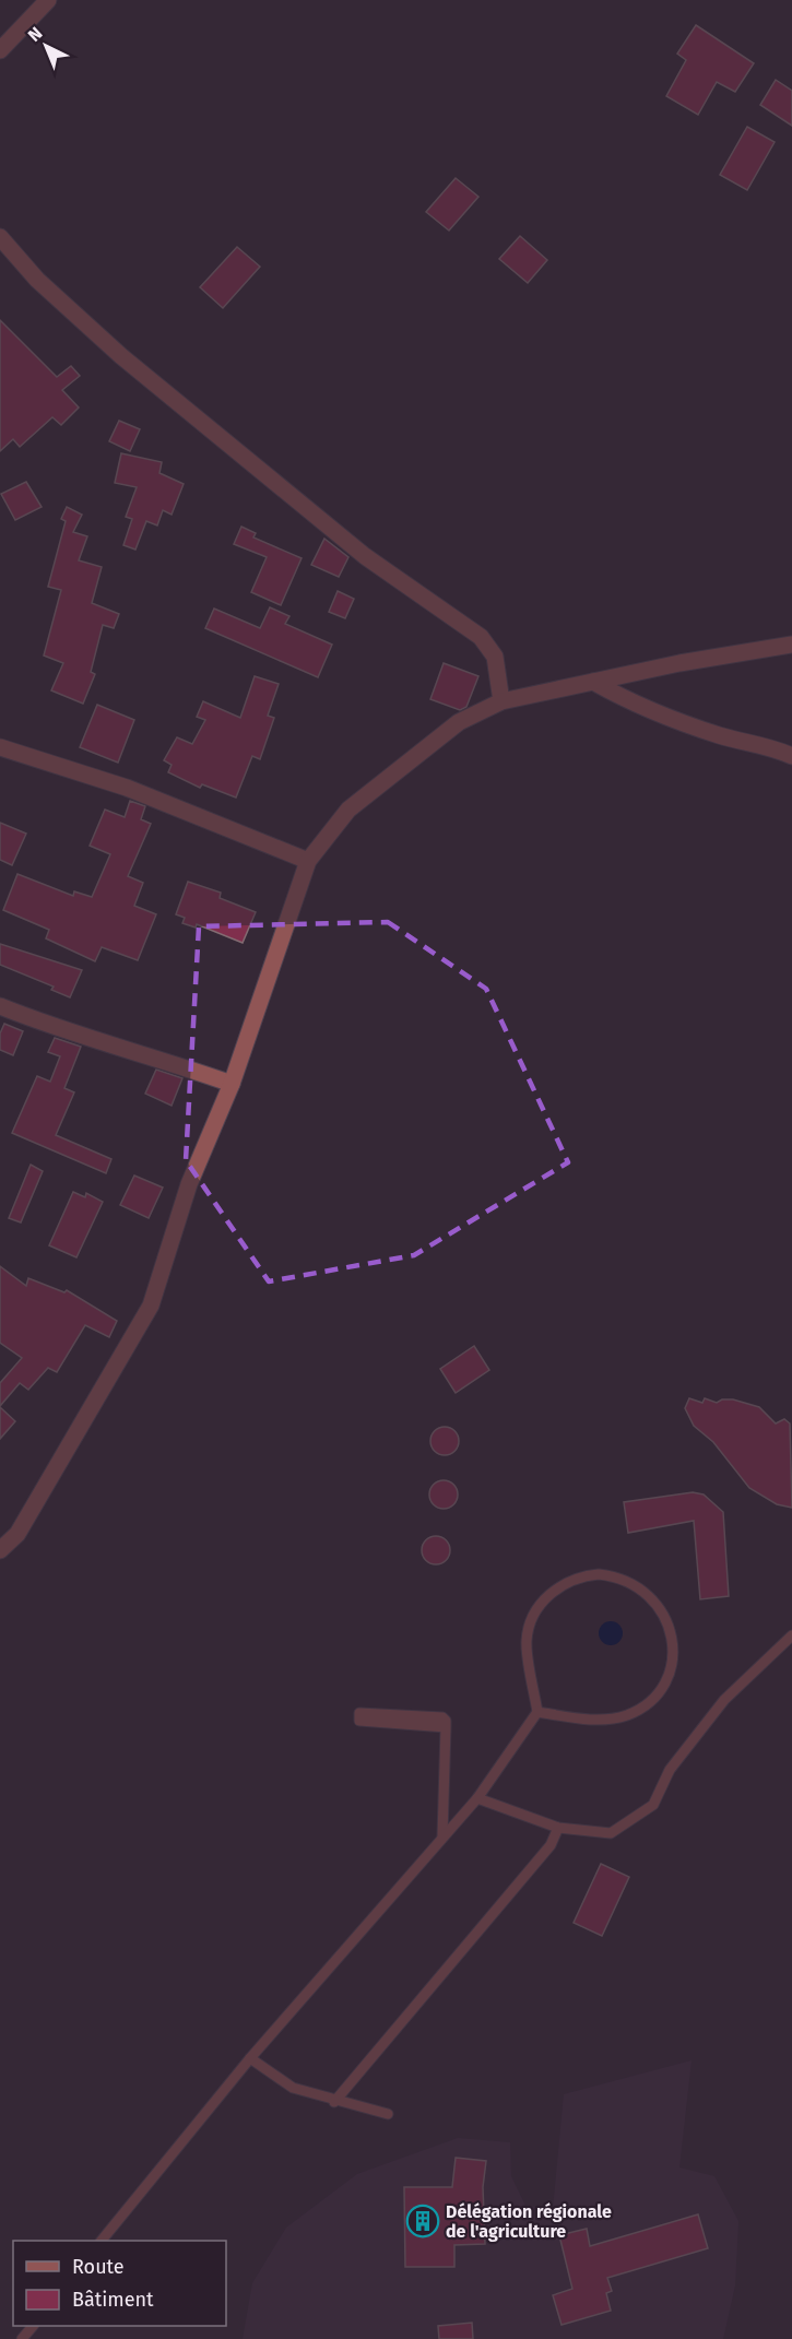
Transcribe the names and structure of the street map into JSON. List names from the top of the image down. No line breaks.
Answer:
{"places":{"building":["Délégation régionale de l'agriculture"]},"legend":["Route","Bâtiment"],"north":"top left"}
